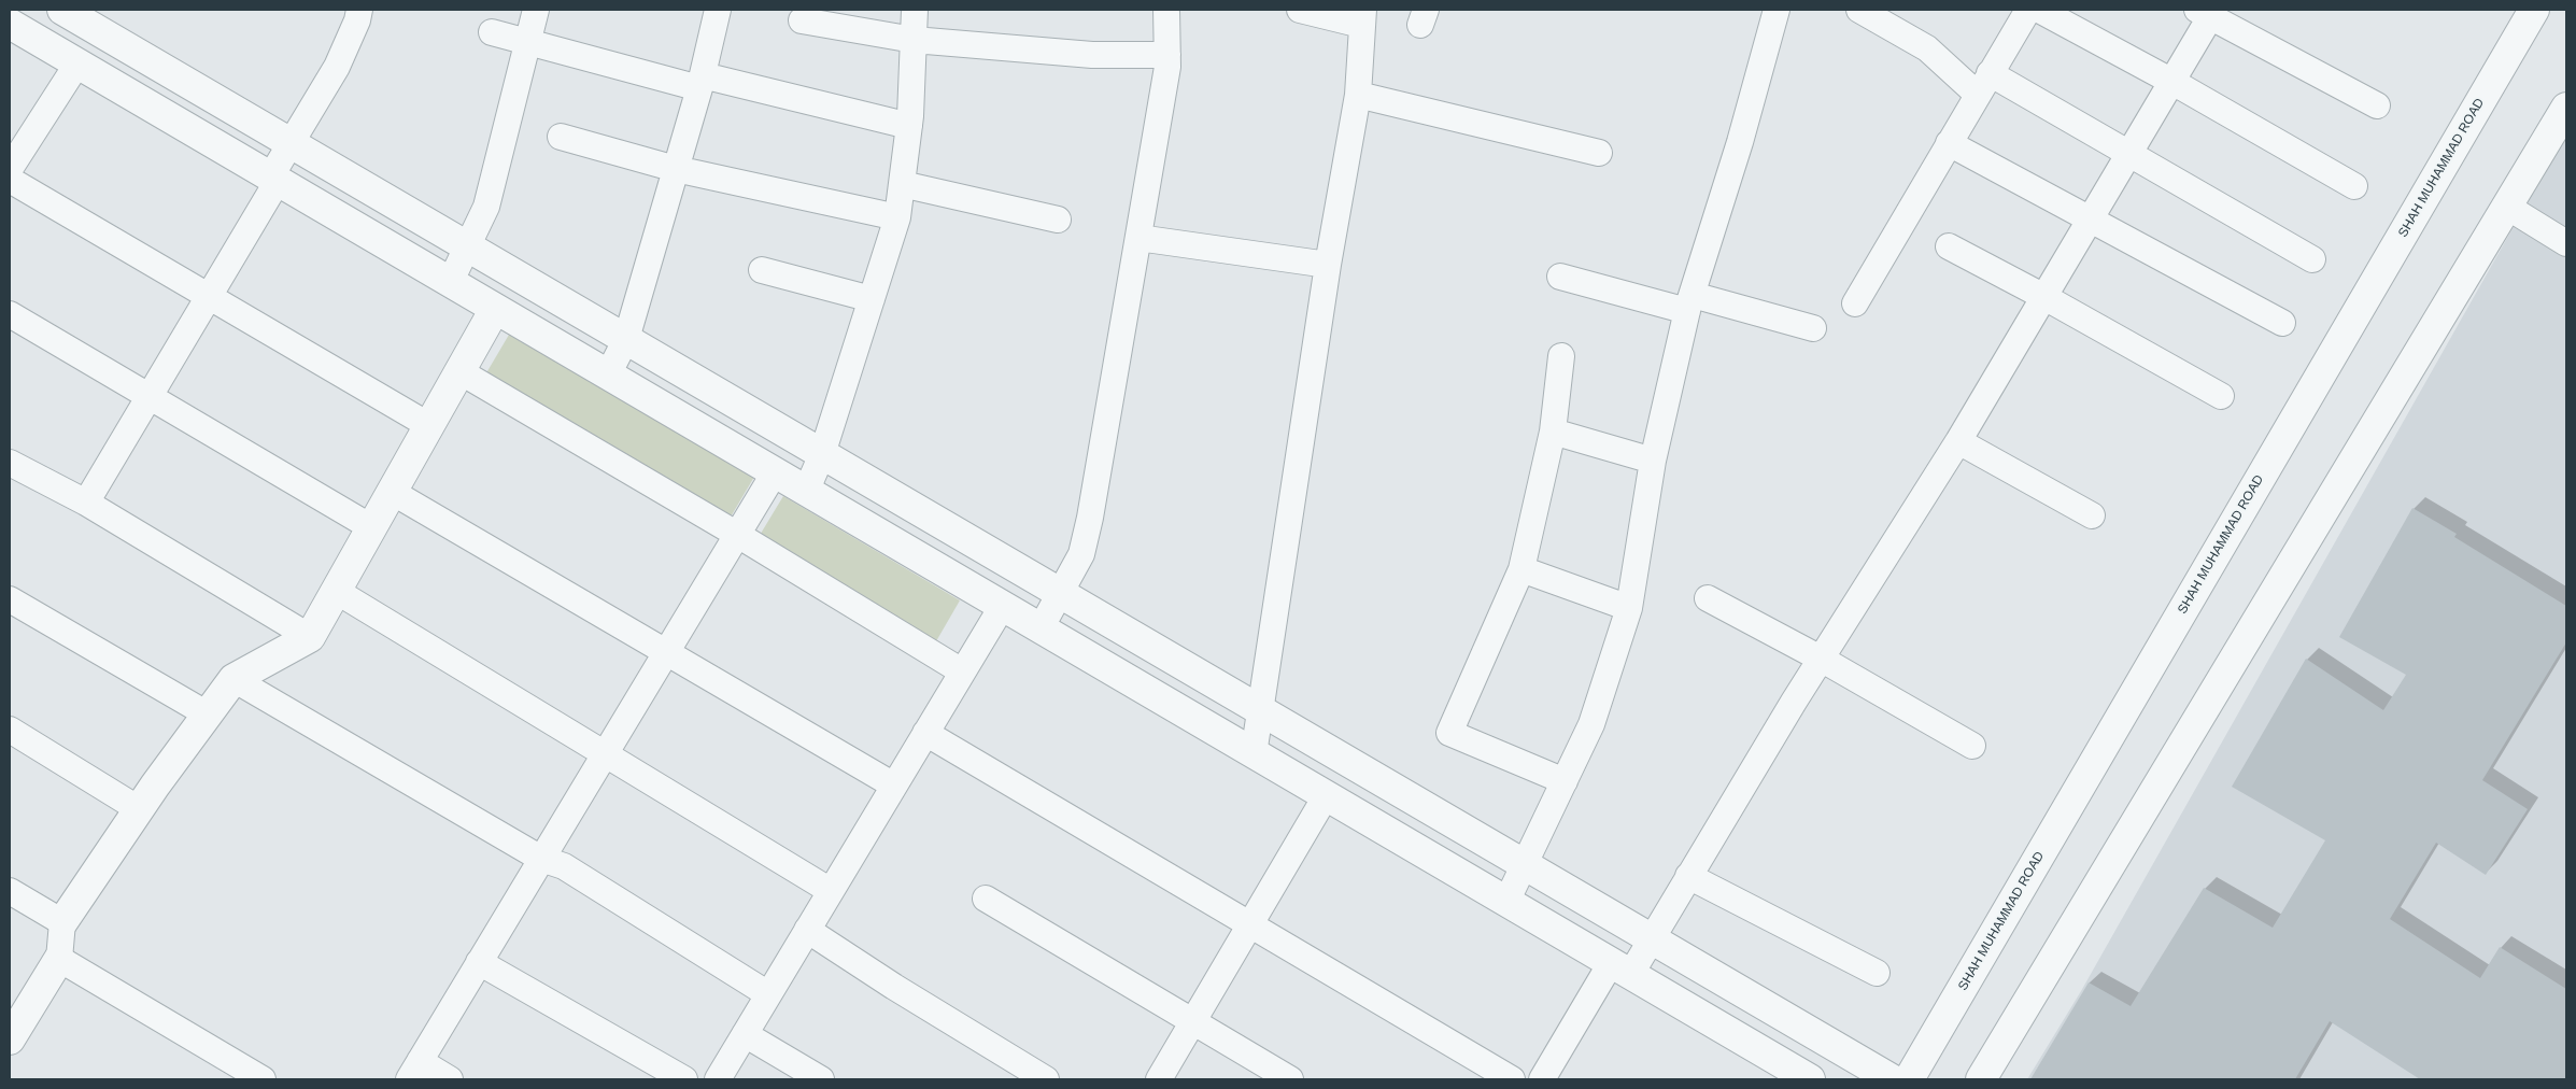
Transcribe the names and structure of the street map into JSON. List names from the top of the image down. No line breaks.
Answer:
{"streets":{"street":["SHAH MUHAMMAD ROAD"]}}
